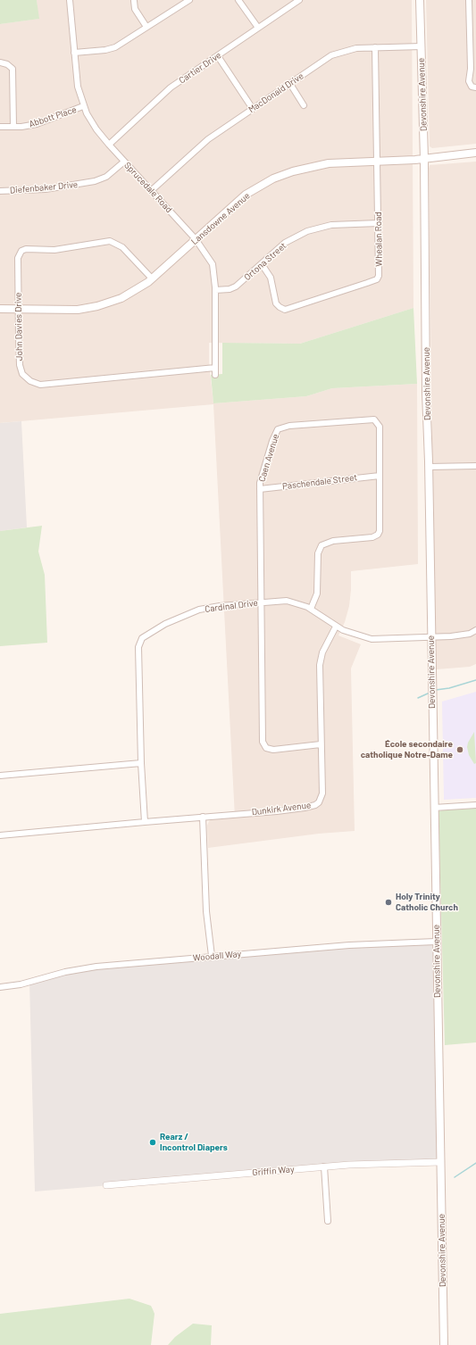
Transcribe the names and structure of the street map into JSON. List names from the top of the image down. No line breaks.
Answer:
{"streets":{"main road":["Devonshire Avenue","Lansdowne Avenue"],"street":["Cartier Drive","MacDonald Drive","Abbott Place","Diefenbaker Drive","Sprucedale Road","Whealan Road","Ortona Street","John Davies Drive","Caen Avenue","Paschendale Street","Cardinal Drive","Dunkirk Avenue","Woodall Way","Griffin Way"]},"crossings":[["Cartier Drive","Sprucedale Road"],["MacDonald Drive","Devonshire Avenue"],["MacDonald Drive","Sprucedale Road"],["MacDonald Drive","Whealan Road"],["Devonshire Avenue","Lansdowne Avenue"],["Devonshire Avenue","Cardinal Drive"],["Devonshire Avenue","Woodall Way"],["Devonshire Avenue","Griffin Way"],["Abbott Place","Sprucedale Road"],["Diefenbaker Drive","Sprucedale Road"],["Sprucedale Road","Lansdowne Avenue"],["Sprucedale Road","Ortona Street"],["Sprucedale Road","John Davies Drive"],["Lansdowne Avenue","Whealan Road"],["Lansdowne Avenue","John Davies Drive"],["Whealan Road","Ortona Street"],["Caen Avenue","Paschendale Street"],["Caen Avenue","Cardinal Drive"],["Caen Avenue","Dunkirk Avenue"],["Cardinal Drive","Dunkirk Avenue"]],"places":["École secondaire catholique Notre-Dame","Holy Trinity Catholic Church","Rearz / Incontrol Diapers"]}
